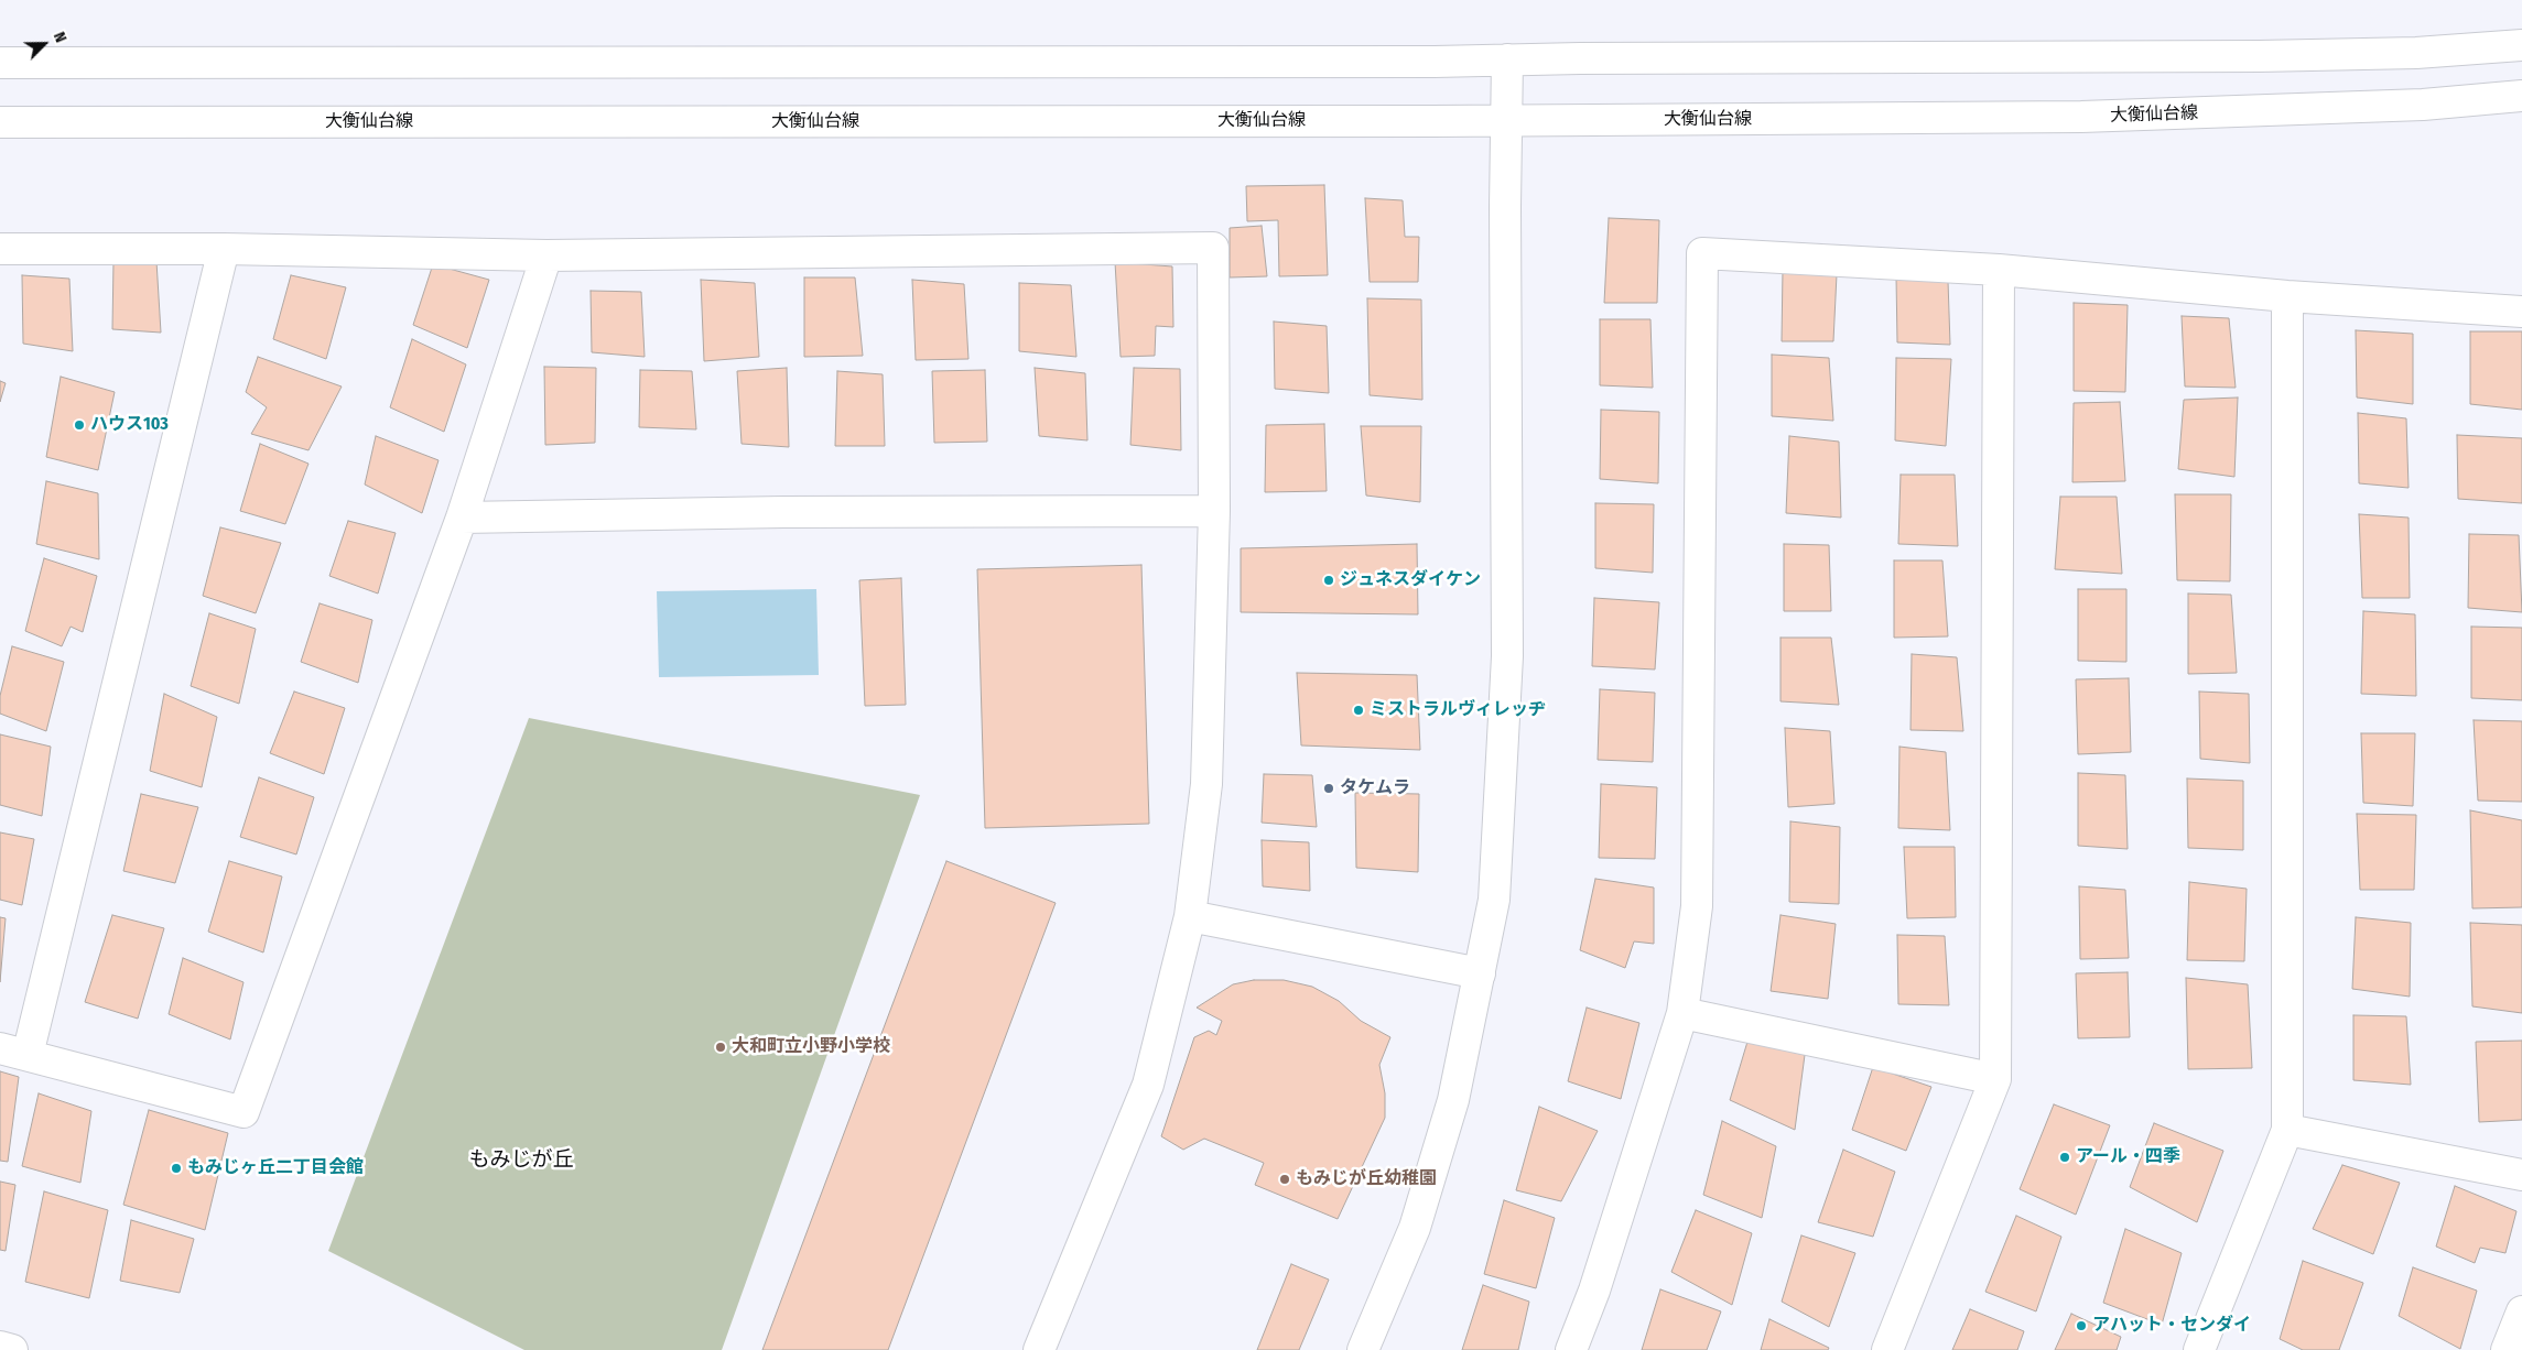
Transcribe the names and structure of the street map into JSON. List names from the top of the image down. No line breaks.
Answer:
{"streets":{"street":["大衡仙台線"]},"districts":["もみじが丘"],"places":["ハウス103","ジュネスダイケン","ミストラルヴィレッヂ","タケムラ","大和町立小野小学校","アール・四季","もみじヶ丘二丁目会館","もみじが丘幼稚園","アハット・センダイ"],"north":"top right"}
